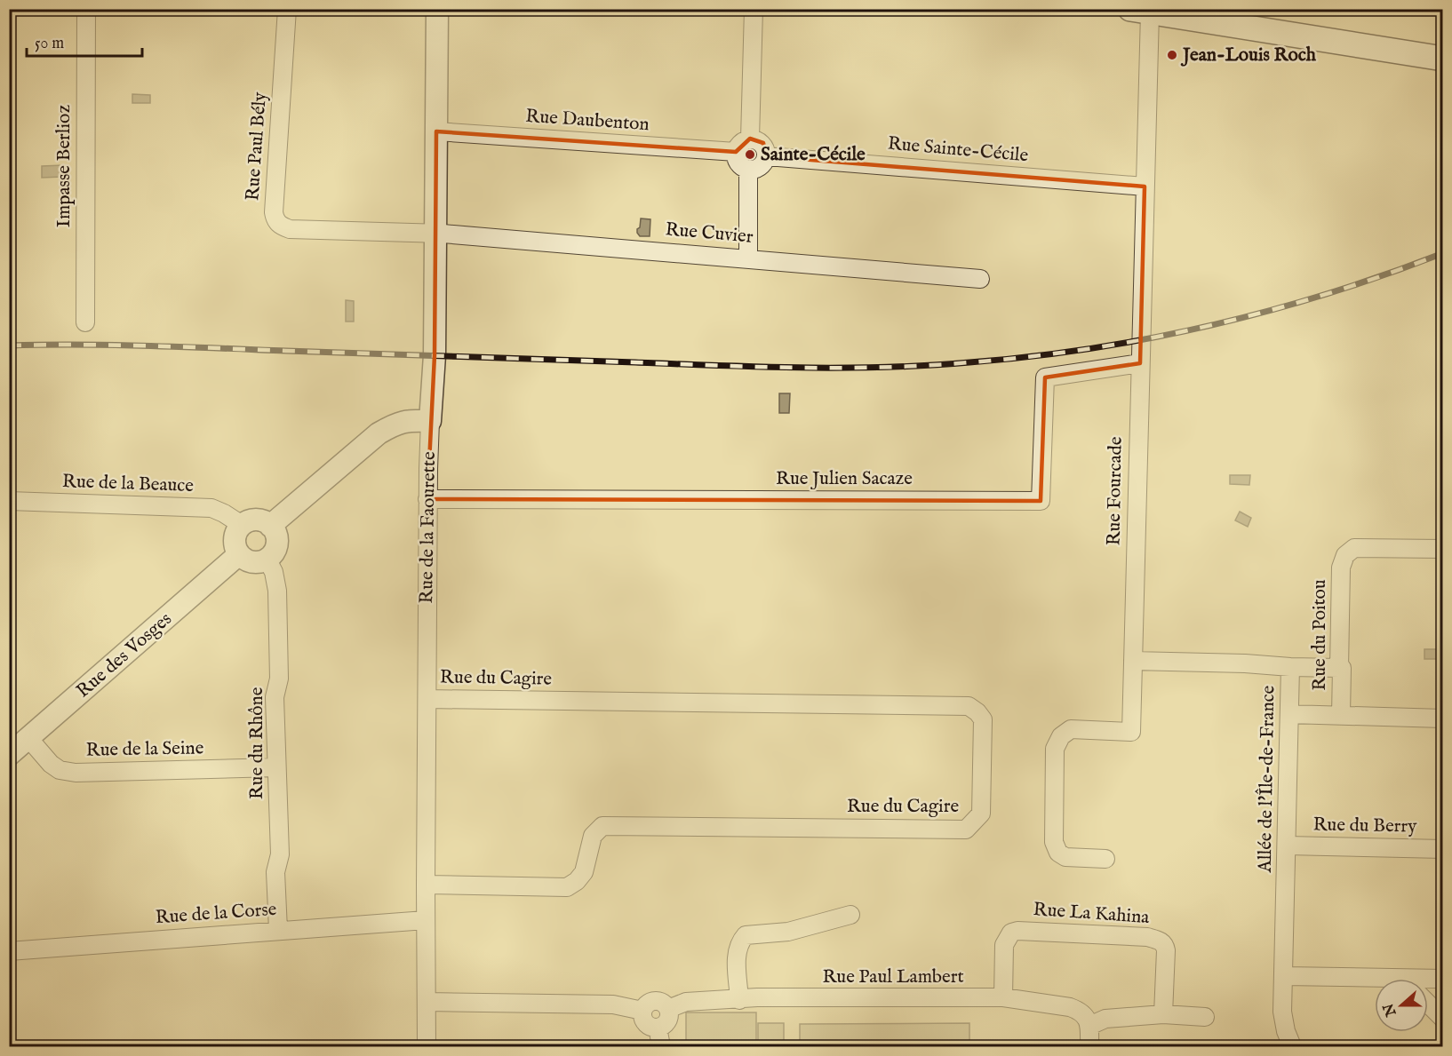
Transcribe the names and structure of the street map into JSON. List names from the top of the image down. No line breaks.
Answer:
{"streets":{"street":["Rue Daubenton","Rue Paul Bély","Rue Sainte-Cécile","Impasse Berlioz","Rue Cuvier","Rue Julien Sacaze","Rue de la Beauce","Rue Fourcade","Rue de la Faourette","Rue du Poitou","Rue des Vosges","Rue du Cagire","Rue du Rhône","Rue de la Seine","Allée de l'Île-de-France","Rue du Berry","Rue de la Corse","Rue La Kahina","Rue Paul Lambert"]},"crossings":[["Rue Daubenton","Rue Sainte-Cécile"],["Rue Daubenton","Rue de la Faourette"],["Rue Paul Bély","Rue Cuvier"],["Rue Paul Bély","Rue de la Faourette"],["Rue Sainte-Cécile","Rue Fourcade"],["Rue Cuvier","Rue de la Faourette"],["Rue Julien Sacaze","Rue Fourcade"],["Rue Julien Sacaze","Rue de la Faourette"],["Rue de la Beauce","Rue des Vosges"],["Rue de la Beauce","Rue du Rhône"],["Rue Fourcade","Allée de l'Île-de-France"],["Rue de la Faourette","Rue du Cagire"],["Rue de la Faourette","Rue de la Corse"],["Rue des Vosges","Rue du Rhône"],["Rue des Vosges","Rue de la Seine"],["Rue du Rhône","Rue de la Seine"],["Rue du Rhône","Rue de la Corse"],["Allée de l'Île-de-France","Rue du Berry"],["Rue La Kahina","Rue Paul Lambert"]],"places":["Jean-Louis Roch","Sainte-Cécile"],"scale_bar":"50 m","north":"left"}
